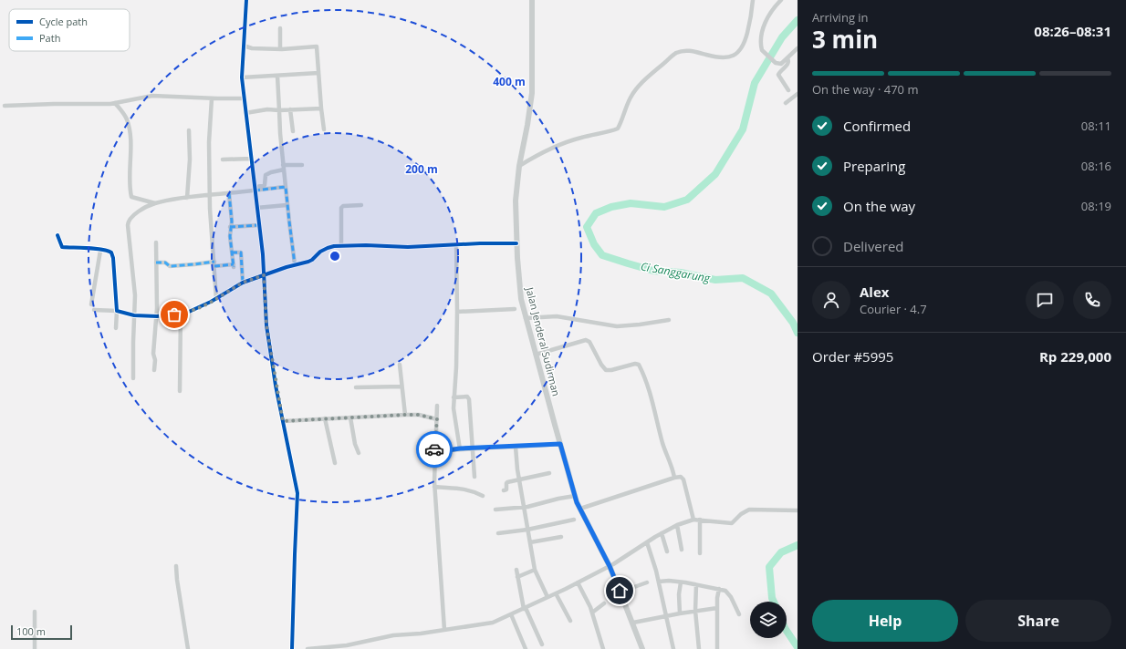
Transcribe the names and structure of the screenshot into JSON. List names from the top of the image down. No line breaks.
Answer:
{"streets":{"main road":["Jalan Jenderal Sudirman"]},"water":["Ci Sanggarung"],"legend":["Cycle path","Path"],"scale_bar":"100 m","page":{"heading":["3 min","Arriving in","08:26–08:31"],"panel":["Alex","Courier · 4.7","Order #5995","Rp 229,000"],"bar":"On the way · 470 m","list":[["Confirmed","08:11"],["Preparing","08:16"],["On the way","08:19"],"Delivered"],"buttons":["Help","Share"],"scale":"100 m"},"rings":["400 m","200 m"]}
